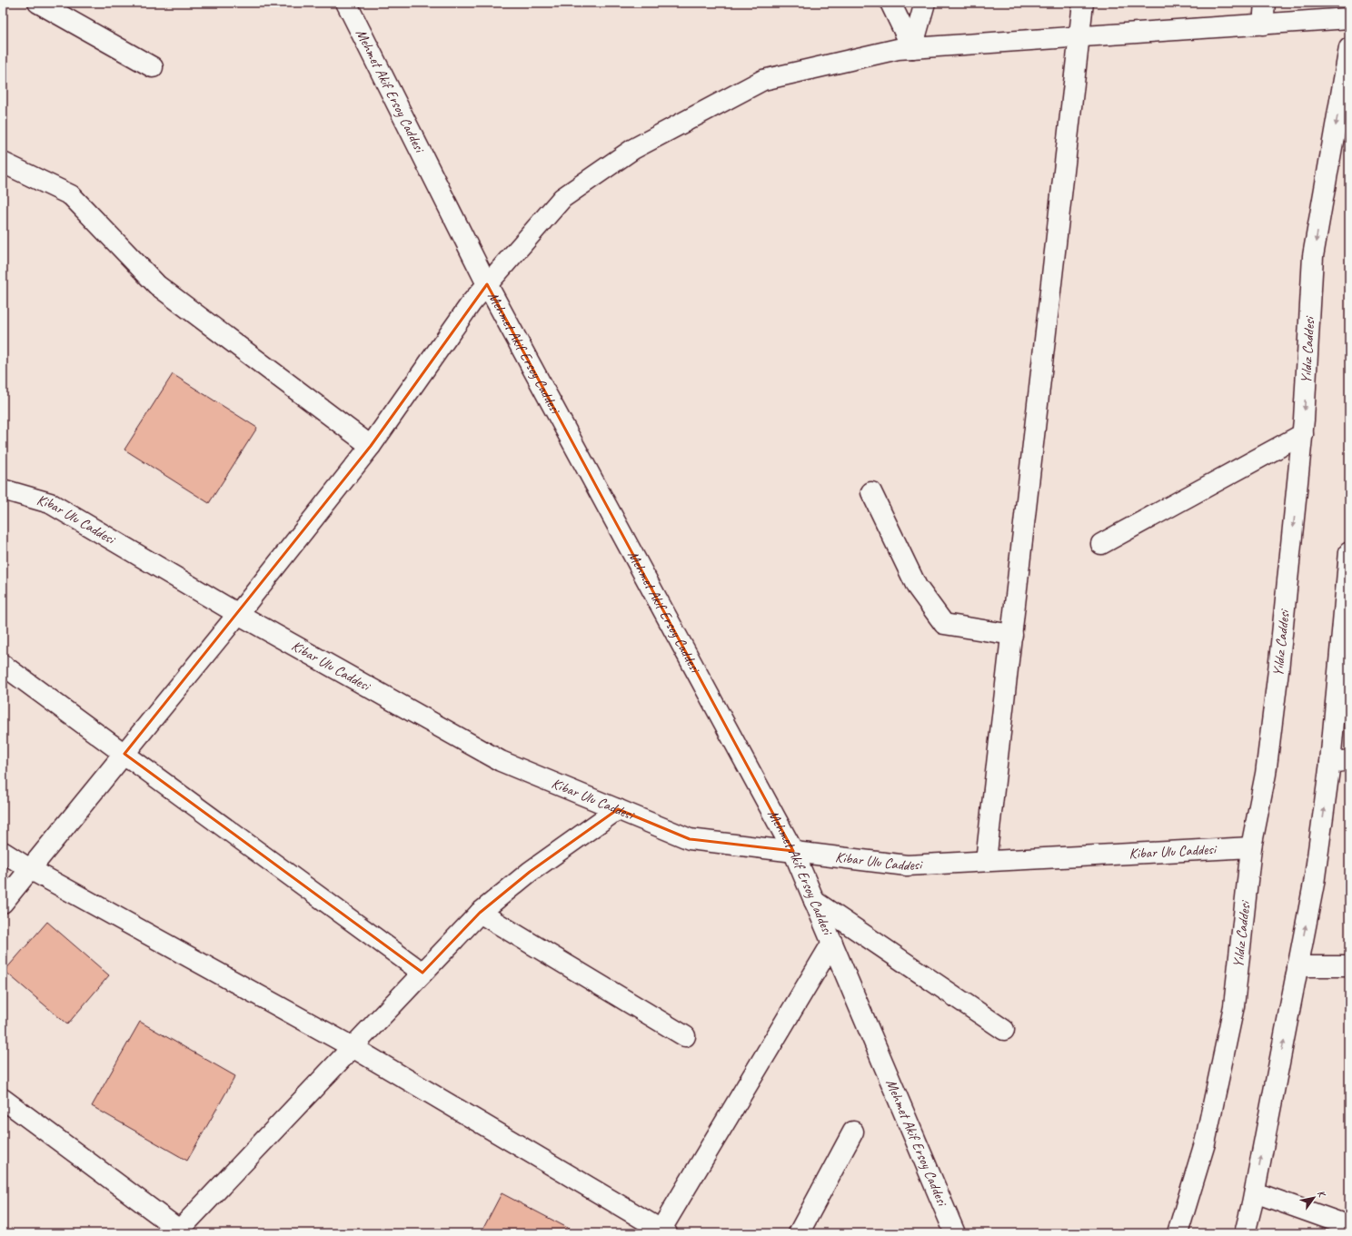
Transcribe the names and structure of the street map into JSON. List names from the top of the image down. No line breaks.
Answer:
{"streets":{"street":["Mehmet Akif Ersoy Caddesi","Yıldız Caddesi","Kibar Ulu Caddesi"]},"crossings":[["Mehmet Akif Ersoy Caddesi","Kibar Ulu Caddesi"],["Yıldız Caddesi","Kibar Ulu Caddesi"]],"north":"top right"}
